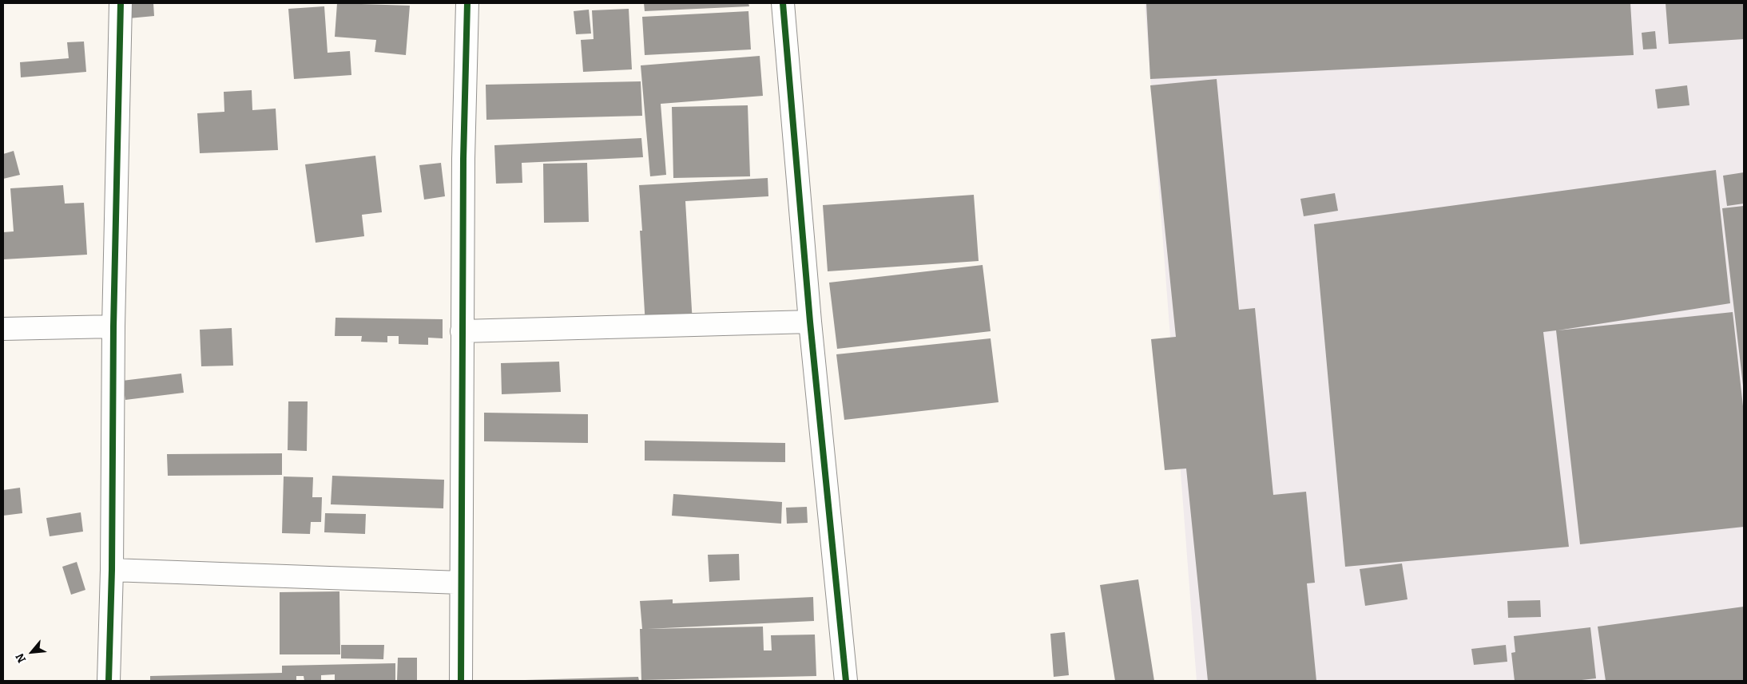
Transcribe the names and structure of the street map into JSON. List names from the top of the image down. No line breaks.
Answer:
{"north":"bottom left"}
